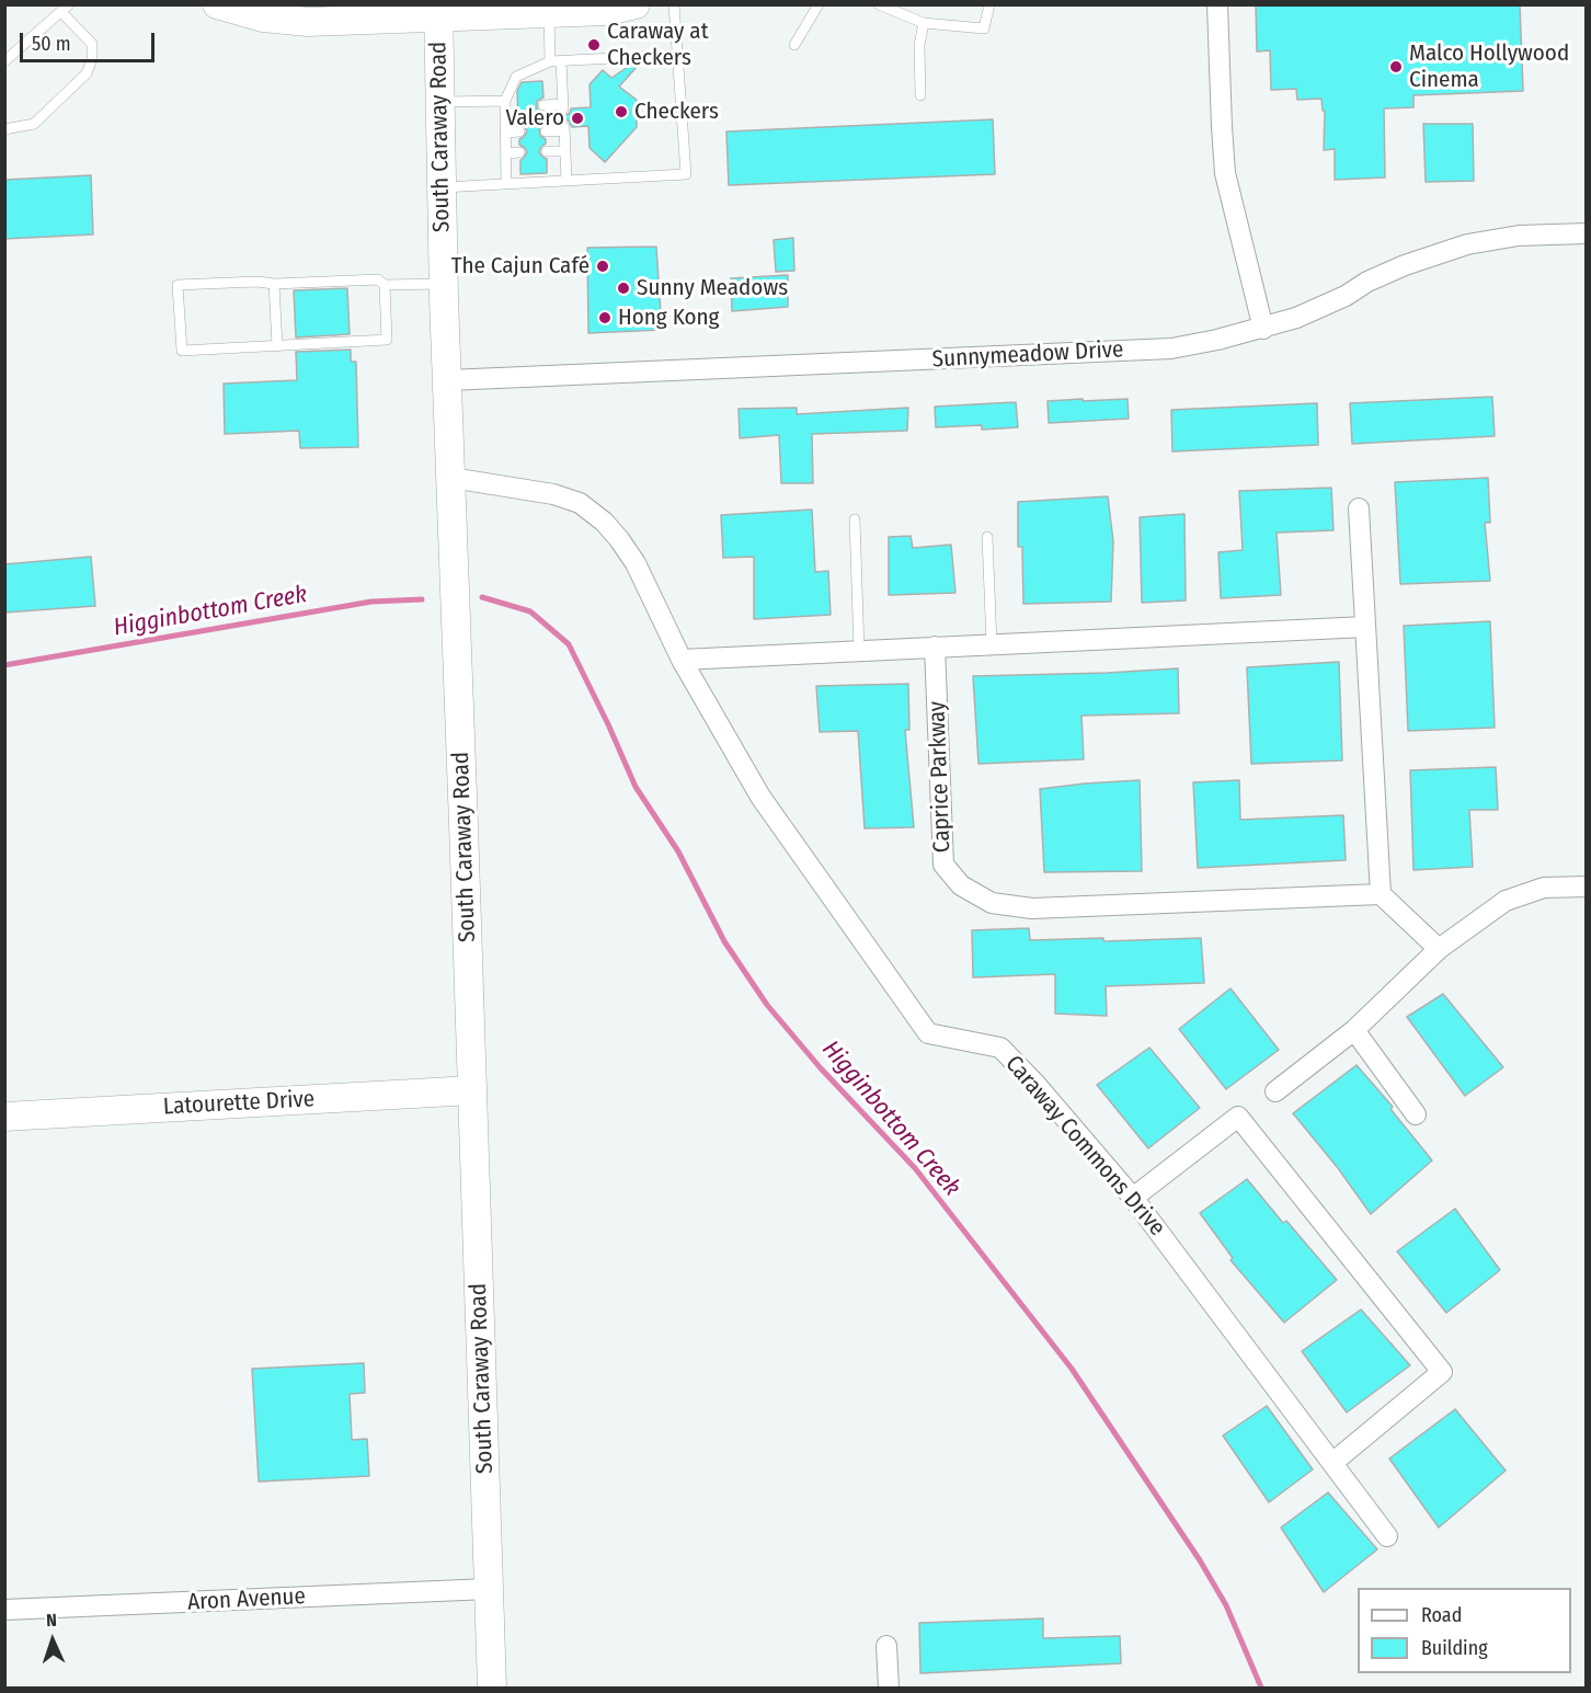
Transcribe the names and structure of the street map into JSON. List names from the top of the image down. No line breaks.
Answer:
{"streets":{"street":["South Caraway Road","Sunnymeadow Drive","Caprice Parkway","Latourette Drive","Caraway Commons Drive","Aron Avenue"]},"crossings":[["South Caraway Road","Sunnymeadow Drive"],["South Caraway Road","Latourette Drive"],["South Caraway Road","Aron Avenue"]],"water":["Higginbottom Creek"],"places":["Caraway at Checkers","Malco Hollywood Cinema","Checkers","Valero","The Cajun Café","Sunny Meadows","Hong Kong"],"legend":["Road","Building"],"scale_bar":"50 m","north":"top"}
